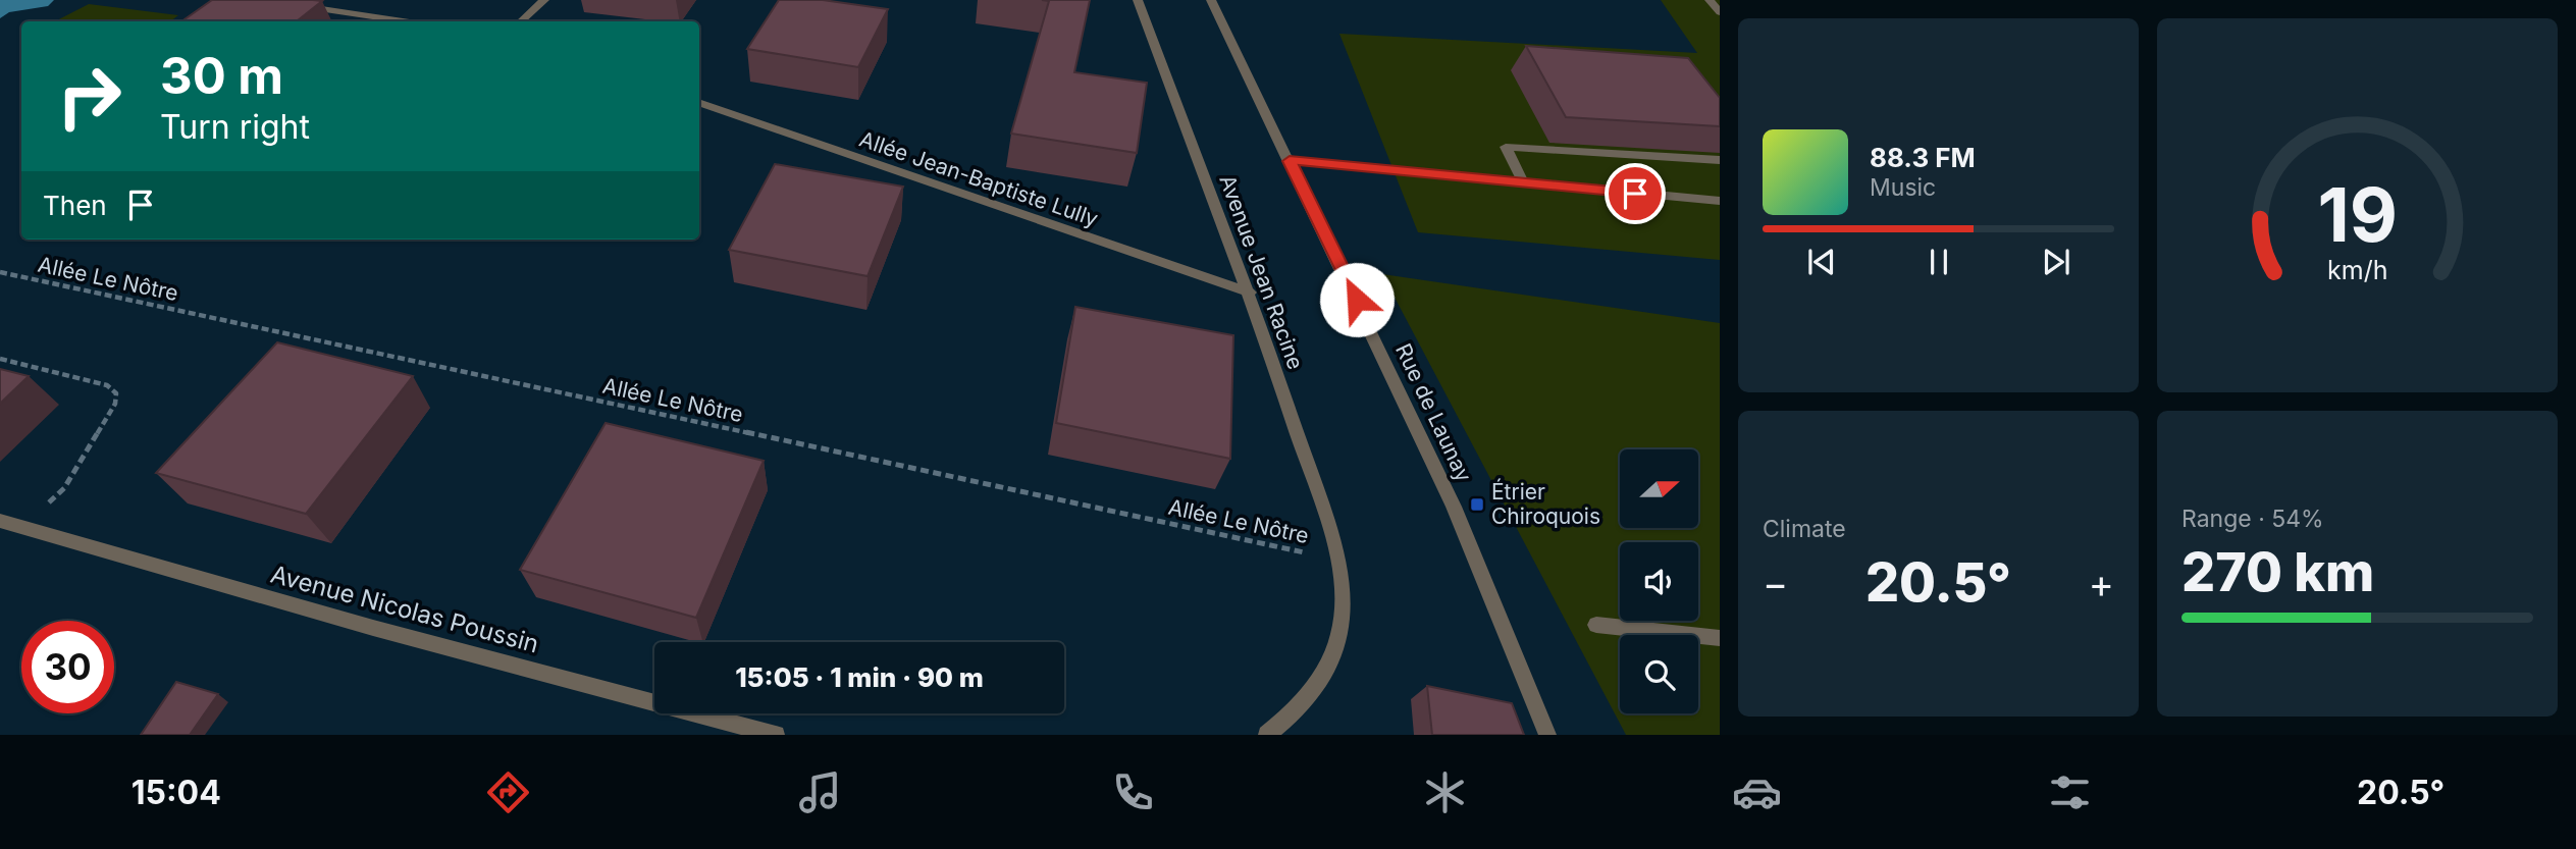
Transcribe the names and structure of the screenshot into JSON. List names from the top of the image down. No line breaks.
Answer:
{"streets":{"street":["Allée Jean-Baptiste Lully","Avenue Jean Racine","Rue de Launay","Avenue Nicolas Poussin"],"path":["Allée Le Nôtre"]},"crossings":[["Allée Jean-Baptiste Lully","Avenue Jean Racine"],["Avenue Jean Racine","Allée Le Nôtre"]],"places":{"transit":["Étrier Chiroquois"]},"north":"right","page":{"turn":["30 m","Turn right"],"song":["88.3 FM","Music"],"then":"Then","tile":["Climate",["Range · 54%","270 km"]],"heat":["−","20.5°","+"],"limit":"30","trip":"15:05 · 1 min · 90 m","tabs":["15:04","20.5°"],"gauge":["19","km/h"]}}
